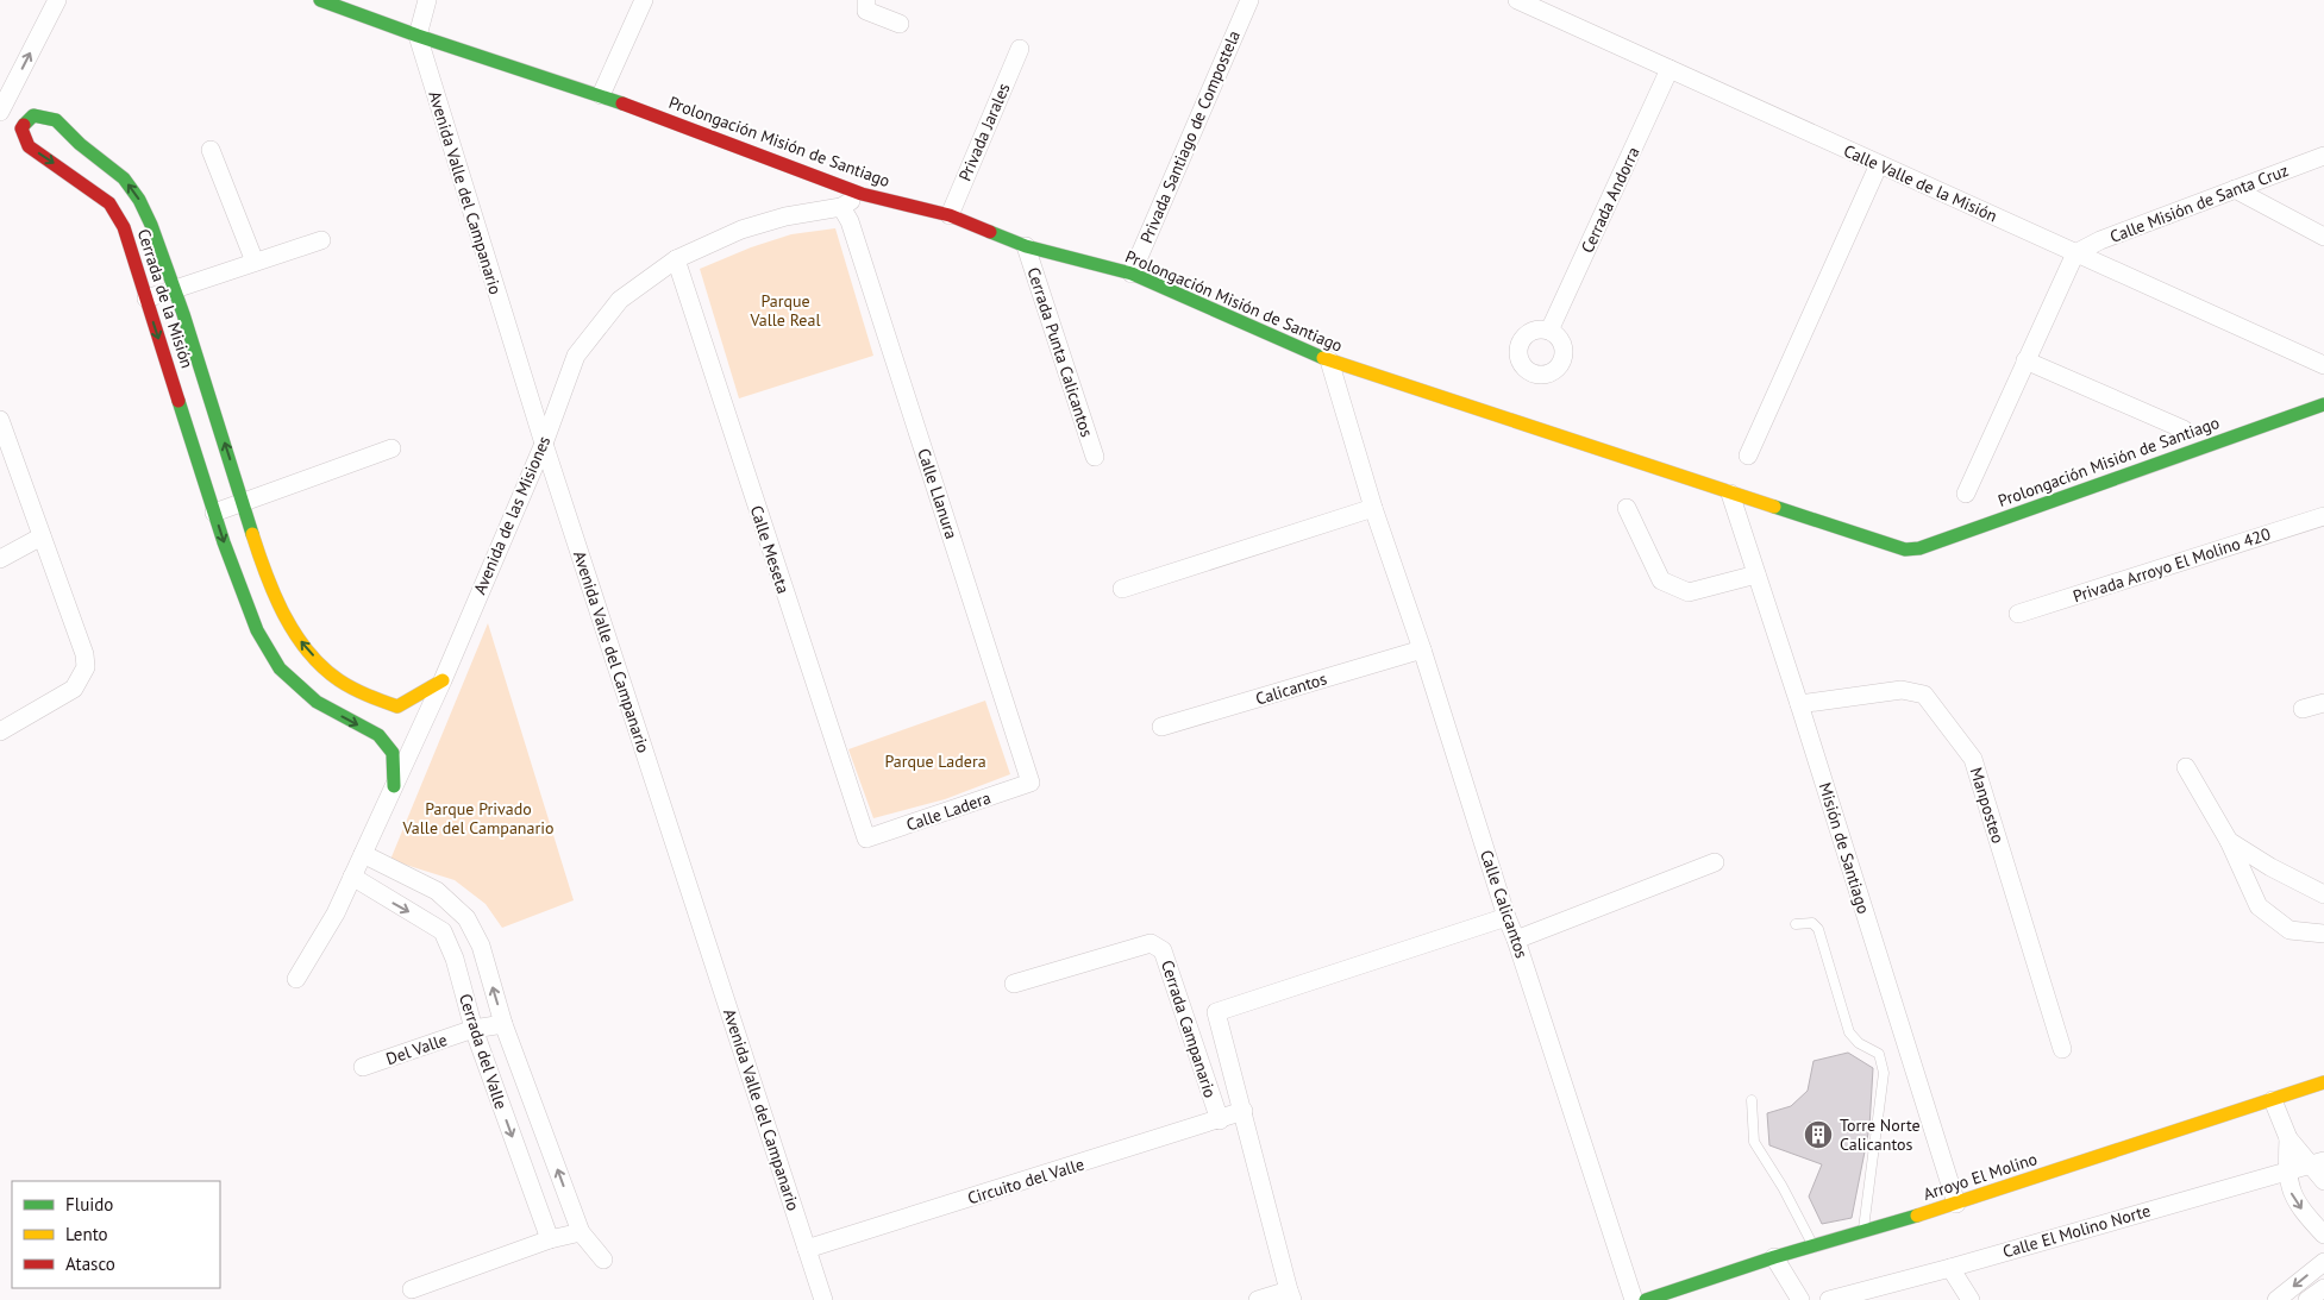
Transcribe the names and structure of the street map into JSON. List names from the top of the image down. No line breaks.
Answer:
{"streets":{"street":["Privada Jarales","Privada Santiago de Compostela","Prolongación Misión de Santiago","Calle Valle de la Misión","Avenida Valle del Campanario","Cerrada Andorra","Calle Misión de Santa Cruz","Cerrada de la Misión","Cerrada Punta Calicantos","Calle Llanura","Avenida de las Misiones","Calle Meseta","Privada Arroyo El Molino 420","Calicantos","Manposteo","Calle Ladera","Misión de Santiago","Calle Calicantos","Cerrada Campanario","Del Valle","Cerrada del Valle","Arroyo El Molino","Circuito del Valle","Calle El Molino Norte"]},"crossings":[["Privada Jarales","Prolongación Misión de Santiago"],["Privada Santiago de Compostela","Prolongación Misión de Santiago"],["Prolongación Misión de Santiago","Avenida Valle del Campanario"],["Prolongación Misión de Santiago","Cerrada Punta Calicantos"],["Prolongación Misión de Santiago","Avenida de las Misiones"],["Prolongación Misión de Santiago","Misión de Santiago"],["Prolongación Misión de Santiago","Calle Calicantos"],["Calle Valle de la Misión","Cerrada Andorra"],["Calle Valle de la Misión","Calle Misión de Santa Cruz"],["Avenida Valle del Campanario","Avenida de las Misiones"],["Avenida Valle del Campanario","Circuito del Valle"],["Cerrada de la Misión","Avenida de las Misiones"],["Calle Llanura","Avenida de las Misiones"],["Calle Llanura","Calle Ladera"],["Avenida de las Misiones","Calle Meseta"],["Avenida de las Misiones","Cerrada del Valle"],["Calle Meseta","Calle Ladera"],["Calicantos","Calle Calicantos"],["Manposteo","Misión de Santiago"],["Misión de Santiago","Arroyo El Molino"],["Cerrada Campanario","Circuito del Valle"],["Del Valle","Cerrada del Valle"]],"parks":["Parque Valle Real","Parque Ladera","Parque Privado Valle del Campanario"],"places":{"building":["Torre Norte Calicantos"]},"legend":["Fluido","Lento","Atasco"]}
